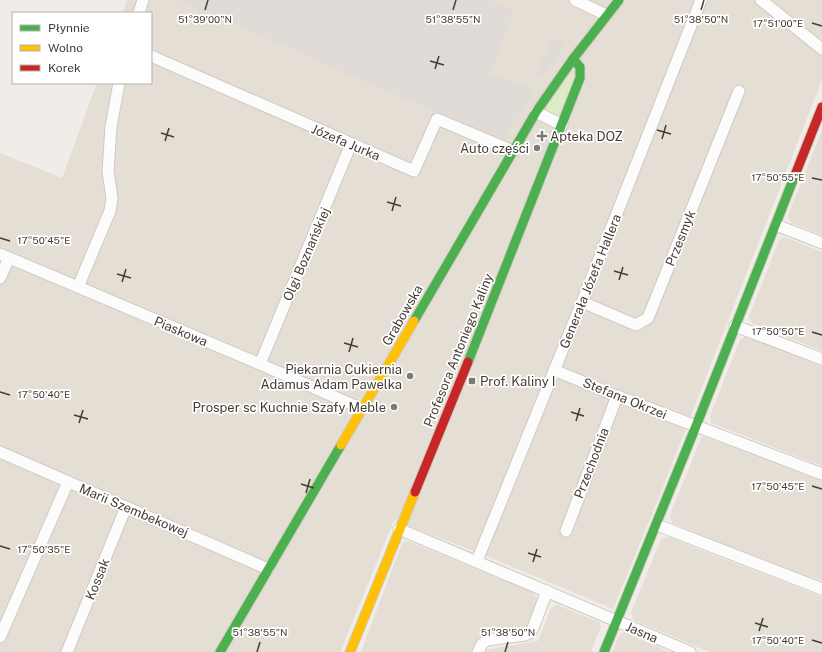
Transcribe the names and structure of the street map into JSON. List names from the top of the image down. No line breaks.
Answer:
{"streets":{"street":["Józefa Jurka","Przesmyk","Olgi Boznańskiej","Generała Józefa Hallera","Grabowska","Piaskowa","Profesora Antoniego Kaliny","Stefana Okrzei","Przechodnia","Marii Szembekowej","Kossak","Jasna"]},"crossings":[["Józefa Jurka","Olgi Boznańskiej"],["Józefa Jurka","Grabowska"],["Przesmyk","Generała Józefa Hallera"],["Olgi Boznańskiej","Piaskowa"],["Generała Józefa Hallera","Stefana Okrzei"],["Generała Józefa Hallera","Jasna"],["Grabowska","Piaskowa"],["Grabowska","Profesora Antoniego Kaliny"],["Grabowska","Marii Szembekowej"],["Profesora Antoniego Kaliny","Jasna"],["Stefana Okrzei","Przechodnia"],["Marii Szembekowej","Kossak"]],"places":{"health":["Apteka DOZ"],"other":["Auto części","Piekarnia Cukiernia Adamus Adam Pawelka","Prosper sc Kuchnie Szafy Meble"],"transit":["Prof. Kaliny I"]},"legend":["Płynnie","Wolno","Korek"],"coordinates":["51°39'00\"N","51°38'55\"N","51°38'50\"N","17°51'00\"E","17°50'55\"E","17°50'45\"E","17°50'50\"E","17°50'40\"E","17°50'35\"E"]}
